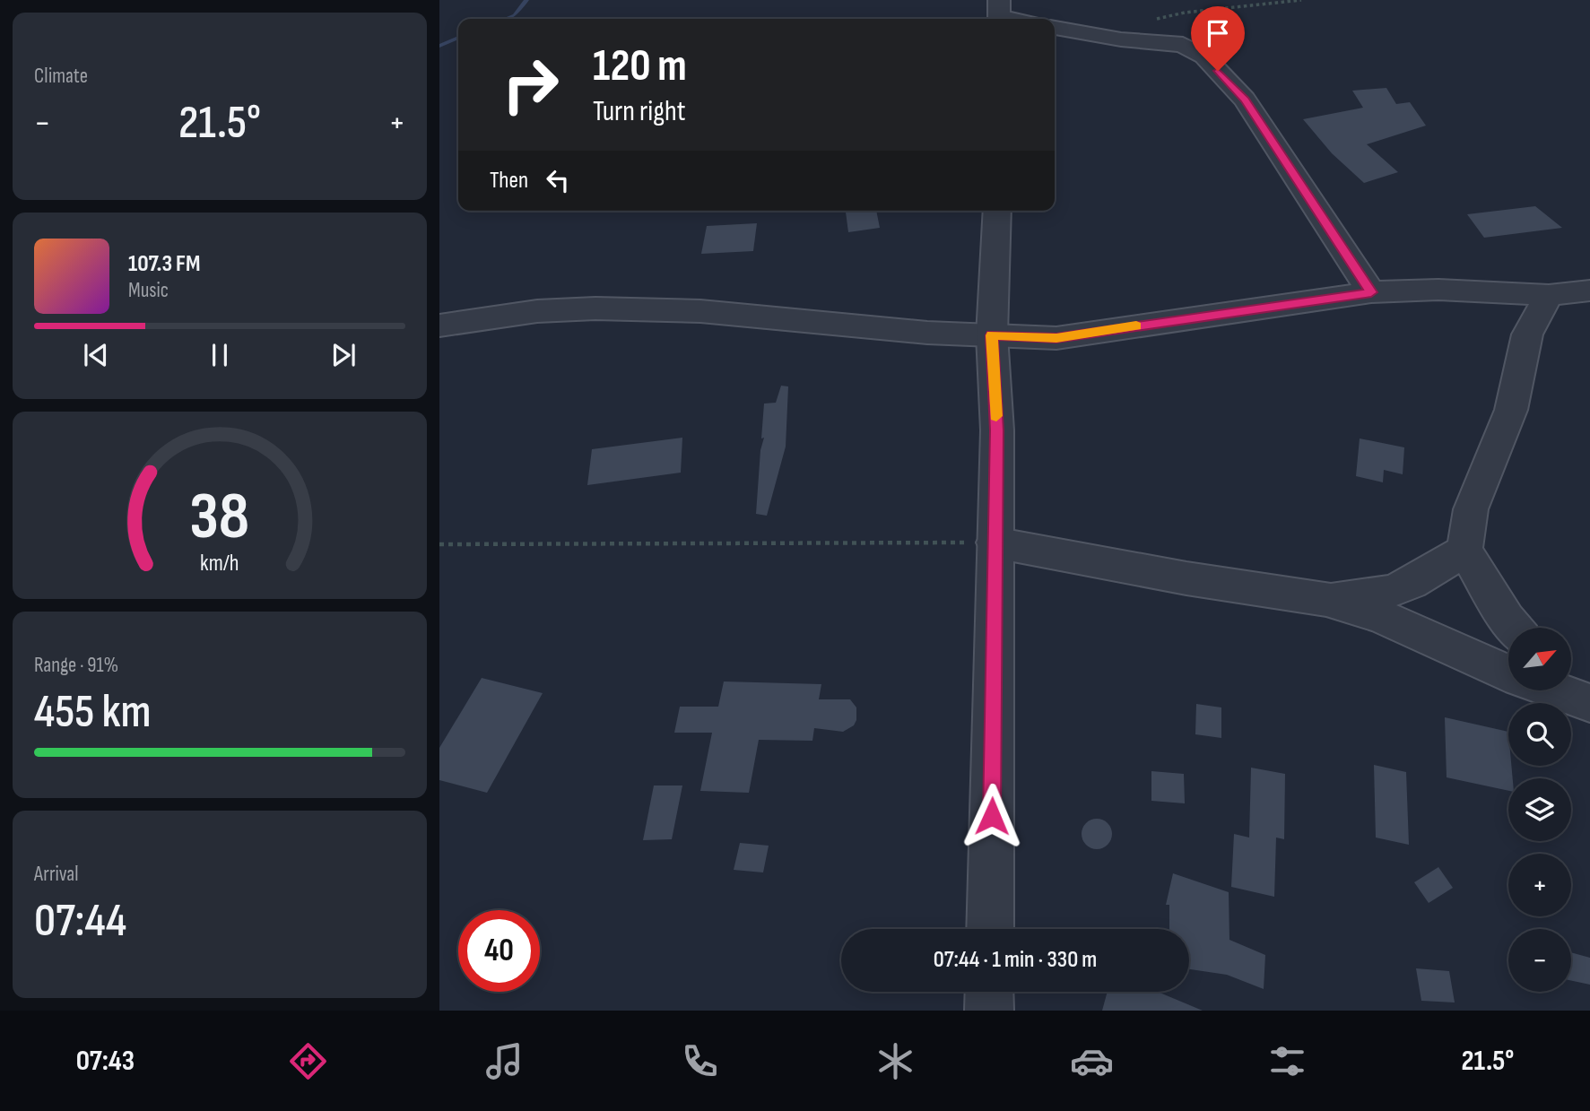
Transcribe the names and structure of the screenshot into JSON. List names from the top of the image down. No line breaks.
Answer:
{"north":"top right","page":{"tile":["Climate",["Range · 91%","455 km"],["Arrival","07:44"]],"turn":["120 m","Turn right"],"heat":["−","21.5°","+"],"then":"Then","song":["107.3 FM","Music"],"map_buttons":["+","−"],"limit":"40","trip":"07:44 · 1 min · 330 m","tabs":["07:43","21.5°"],"gauge":["38","km/h"]}}
